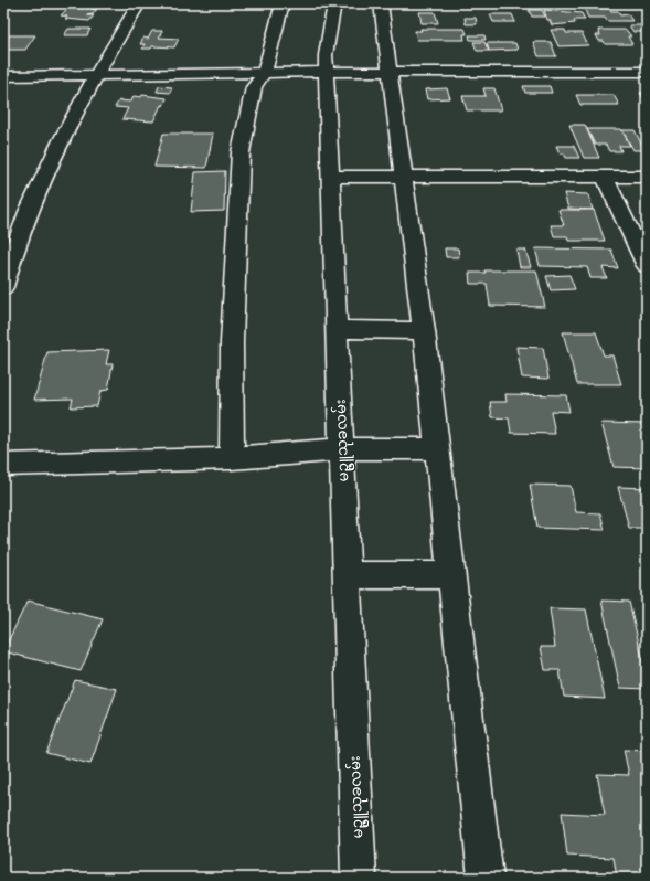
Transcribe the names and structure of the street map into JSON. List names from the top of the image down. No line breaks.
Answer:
{"streets":{"street":["မဥ္ဇူသုခလမ်း"]}}
